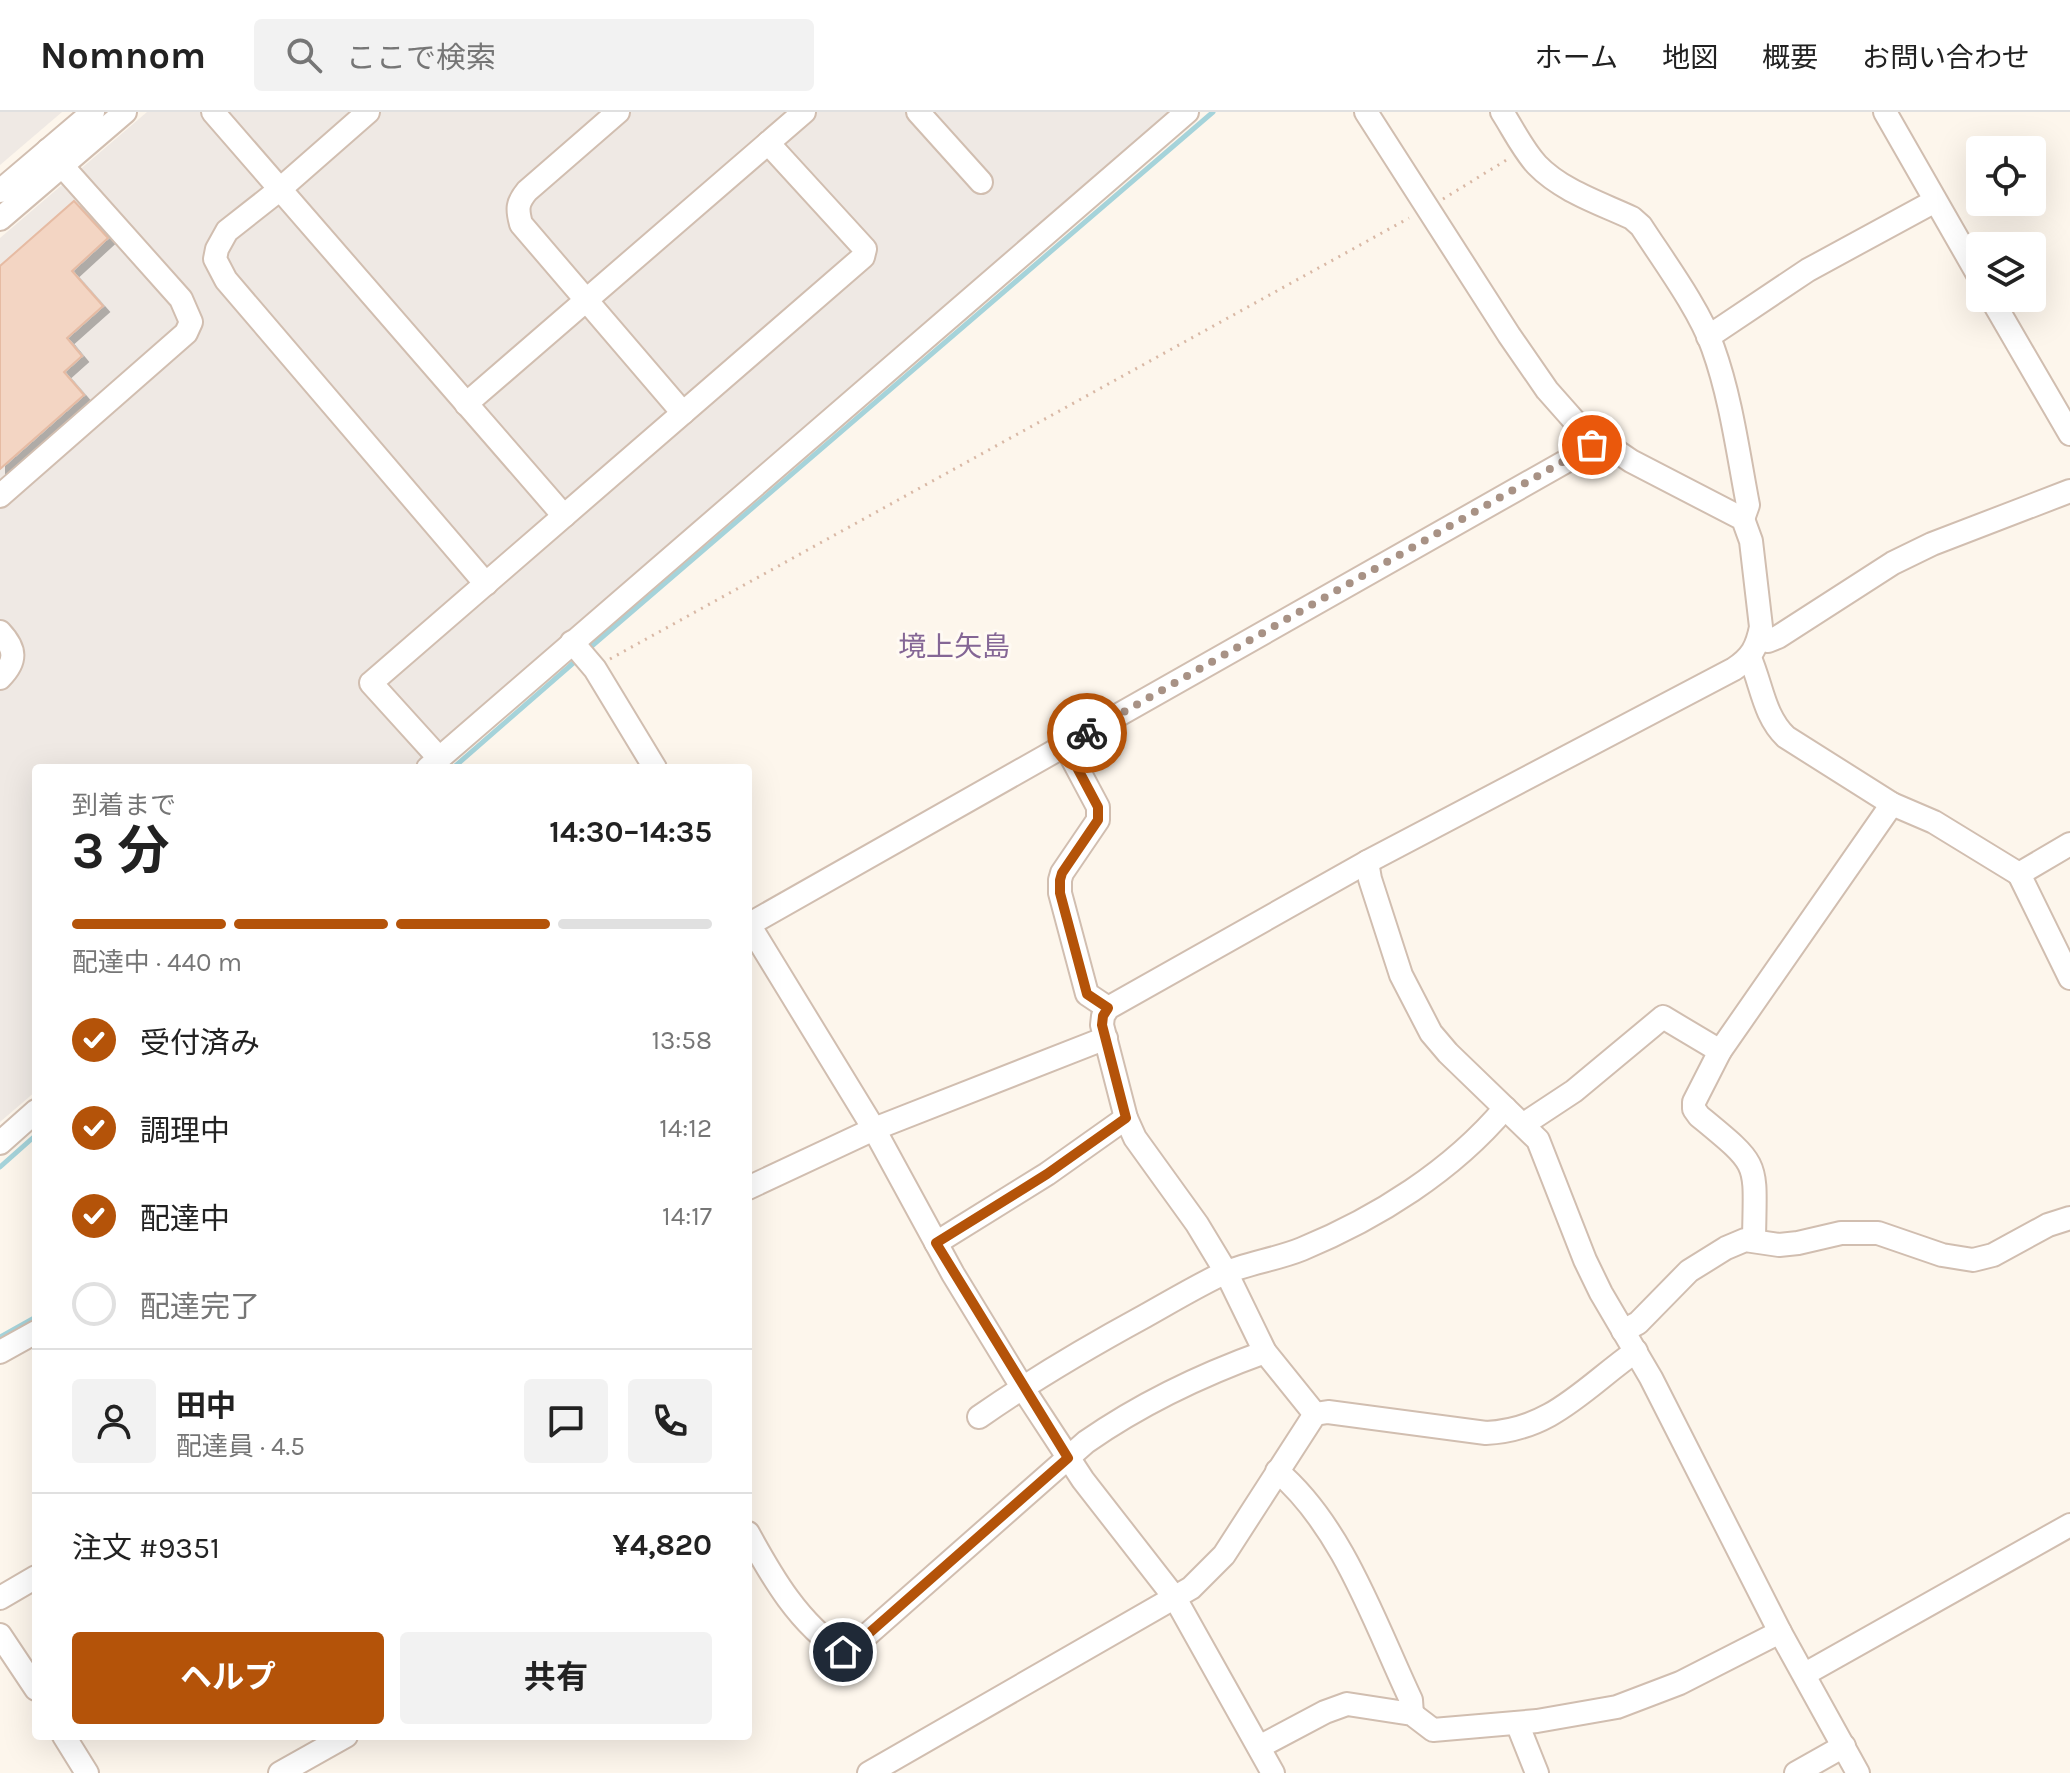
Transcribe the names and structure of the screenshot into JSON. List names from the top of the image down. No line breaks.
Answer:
{"districts":["境上矢島"],"page":{"header":"Nomnom","search":"ここで検索","nav":["ホーム","地図","概要","お問い合わせ"],"heading":["3 分","到着まで","14:30–14:35"],"panel":["田中","配達員 · 4.5","注文 #9351","¥4,820"],"bar":"配達中 · 440 m","list":[["受付済み","13:58"],["調理中","14:12"],["配達中","14:17"],"配達完了"],"buttons":["ヘルプ","共有"]}}
